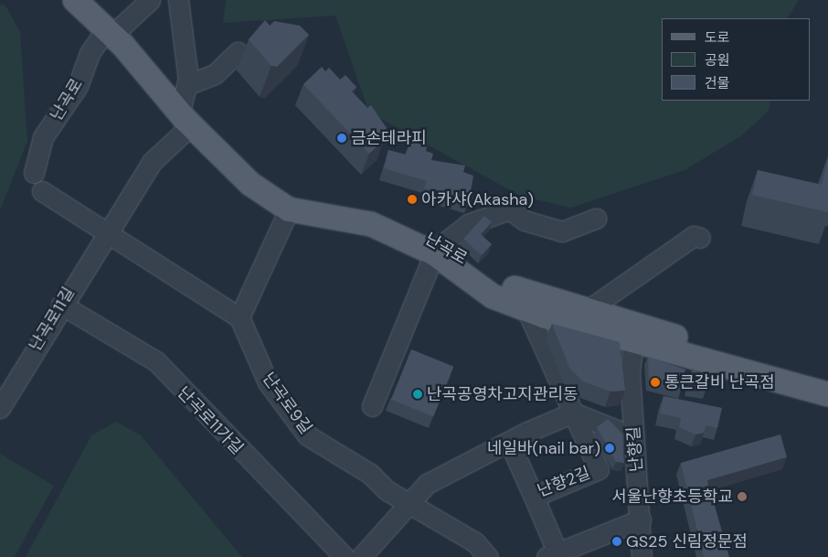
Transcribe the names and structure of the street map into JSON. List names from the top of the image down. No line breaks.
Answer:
{"streets":{"main road":["난곡로"],"street":["난곡로11길","난곡로9길","난곡로11가길","난향길","난향2길"]},"crossings":[["난곡로","난곡로11길"],["난곡로","난향길"],["난곡로11길","난곡로11가길"]],"places":["금손테라피","아카샤(Akasha)","통큰갈비 난곡점","난곡공영차고지관리동","네일바(nail bar)","서울난향초등학교","GS25 신림정문점"],"legend":["도로","공원","건물"]}
